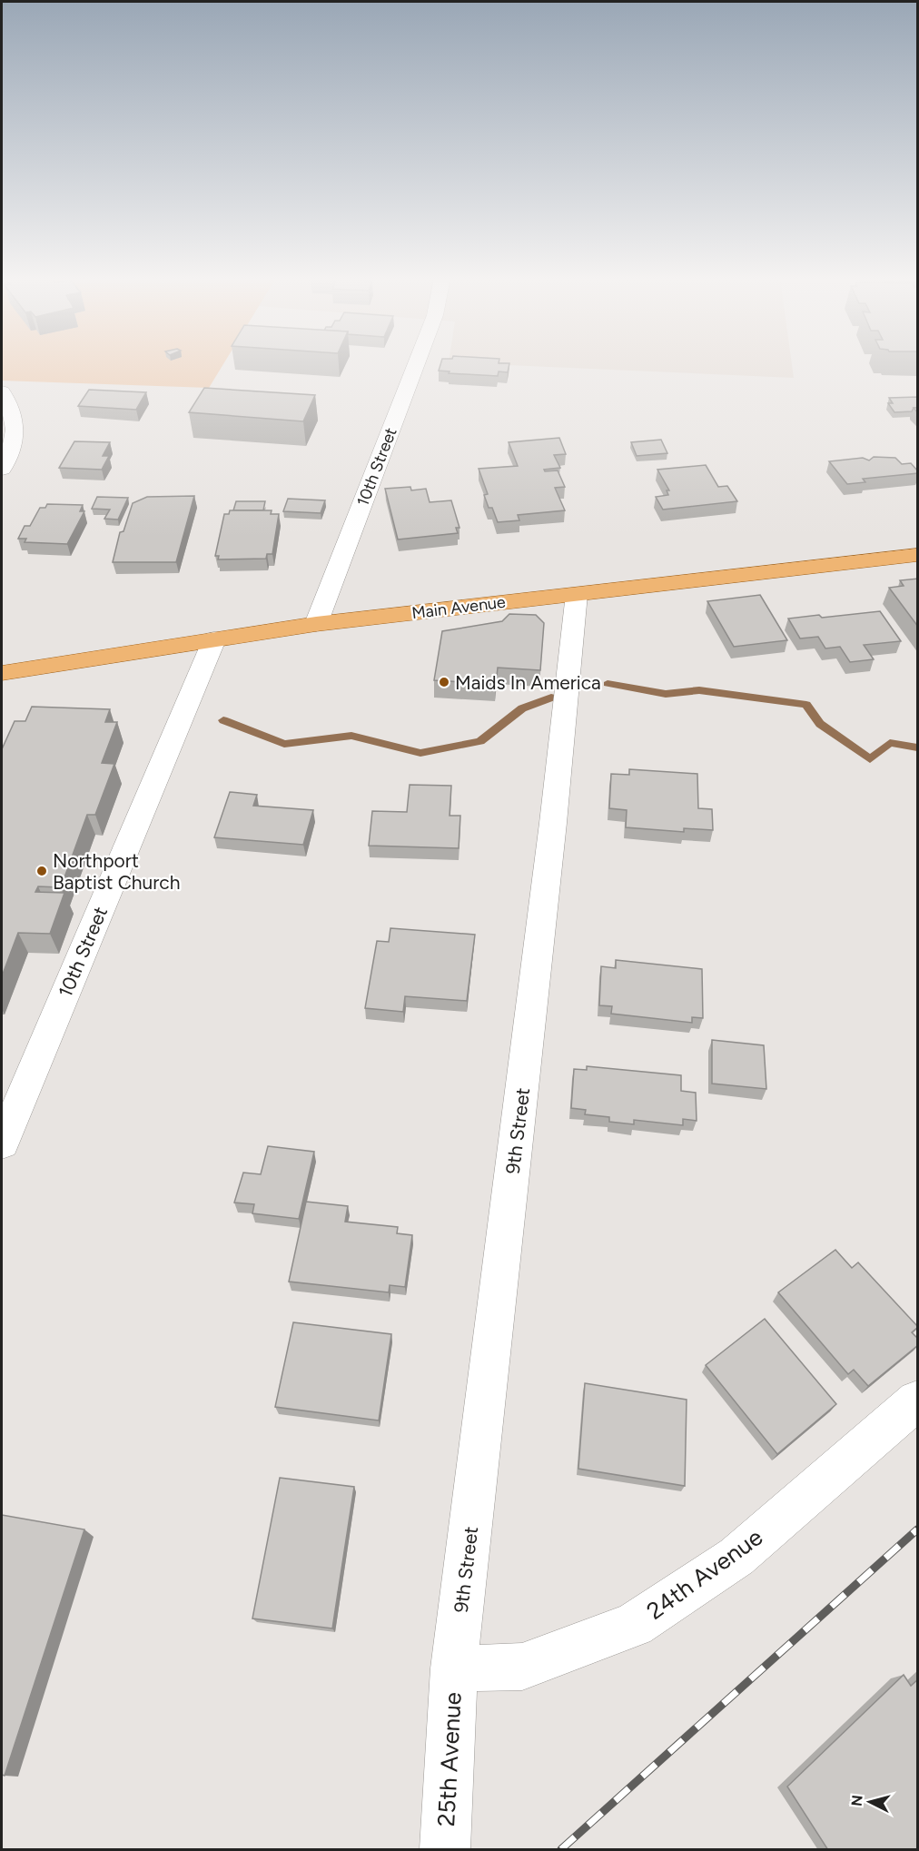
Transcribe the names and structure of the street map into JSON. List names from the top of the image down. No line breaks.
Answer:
{"streets":{"main road":["Main Avenue"],"street":["10th Street","9th Street","24th Avenue","25th Avenue"]},"crossings":[["10th Street","Main Avenue"],["Main Avenue","9th Street"],["9th Street","24th Avenue"],["9th Street","25th Avenue"],["24th Avenue","25th Avenue"]],"places":["Maids In America","Northport Baptist Church"],"north":"left"}
